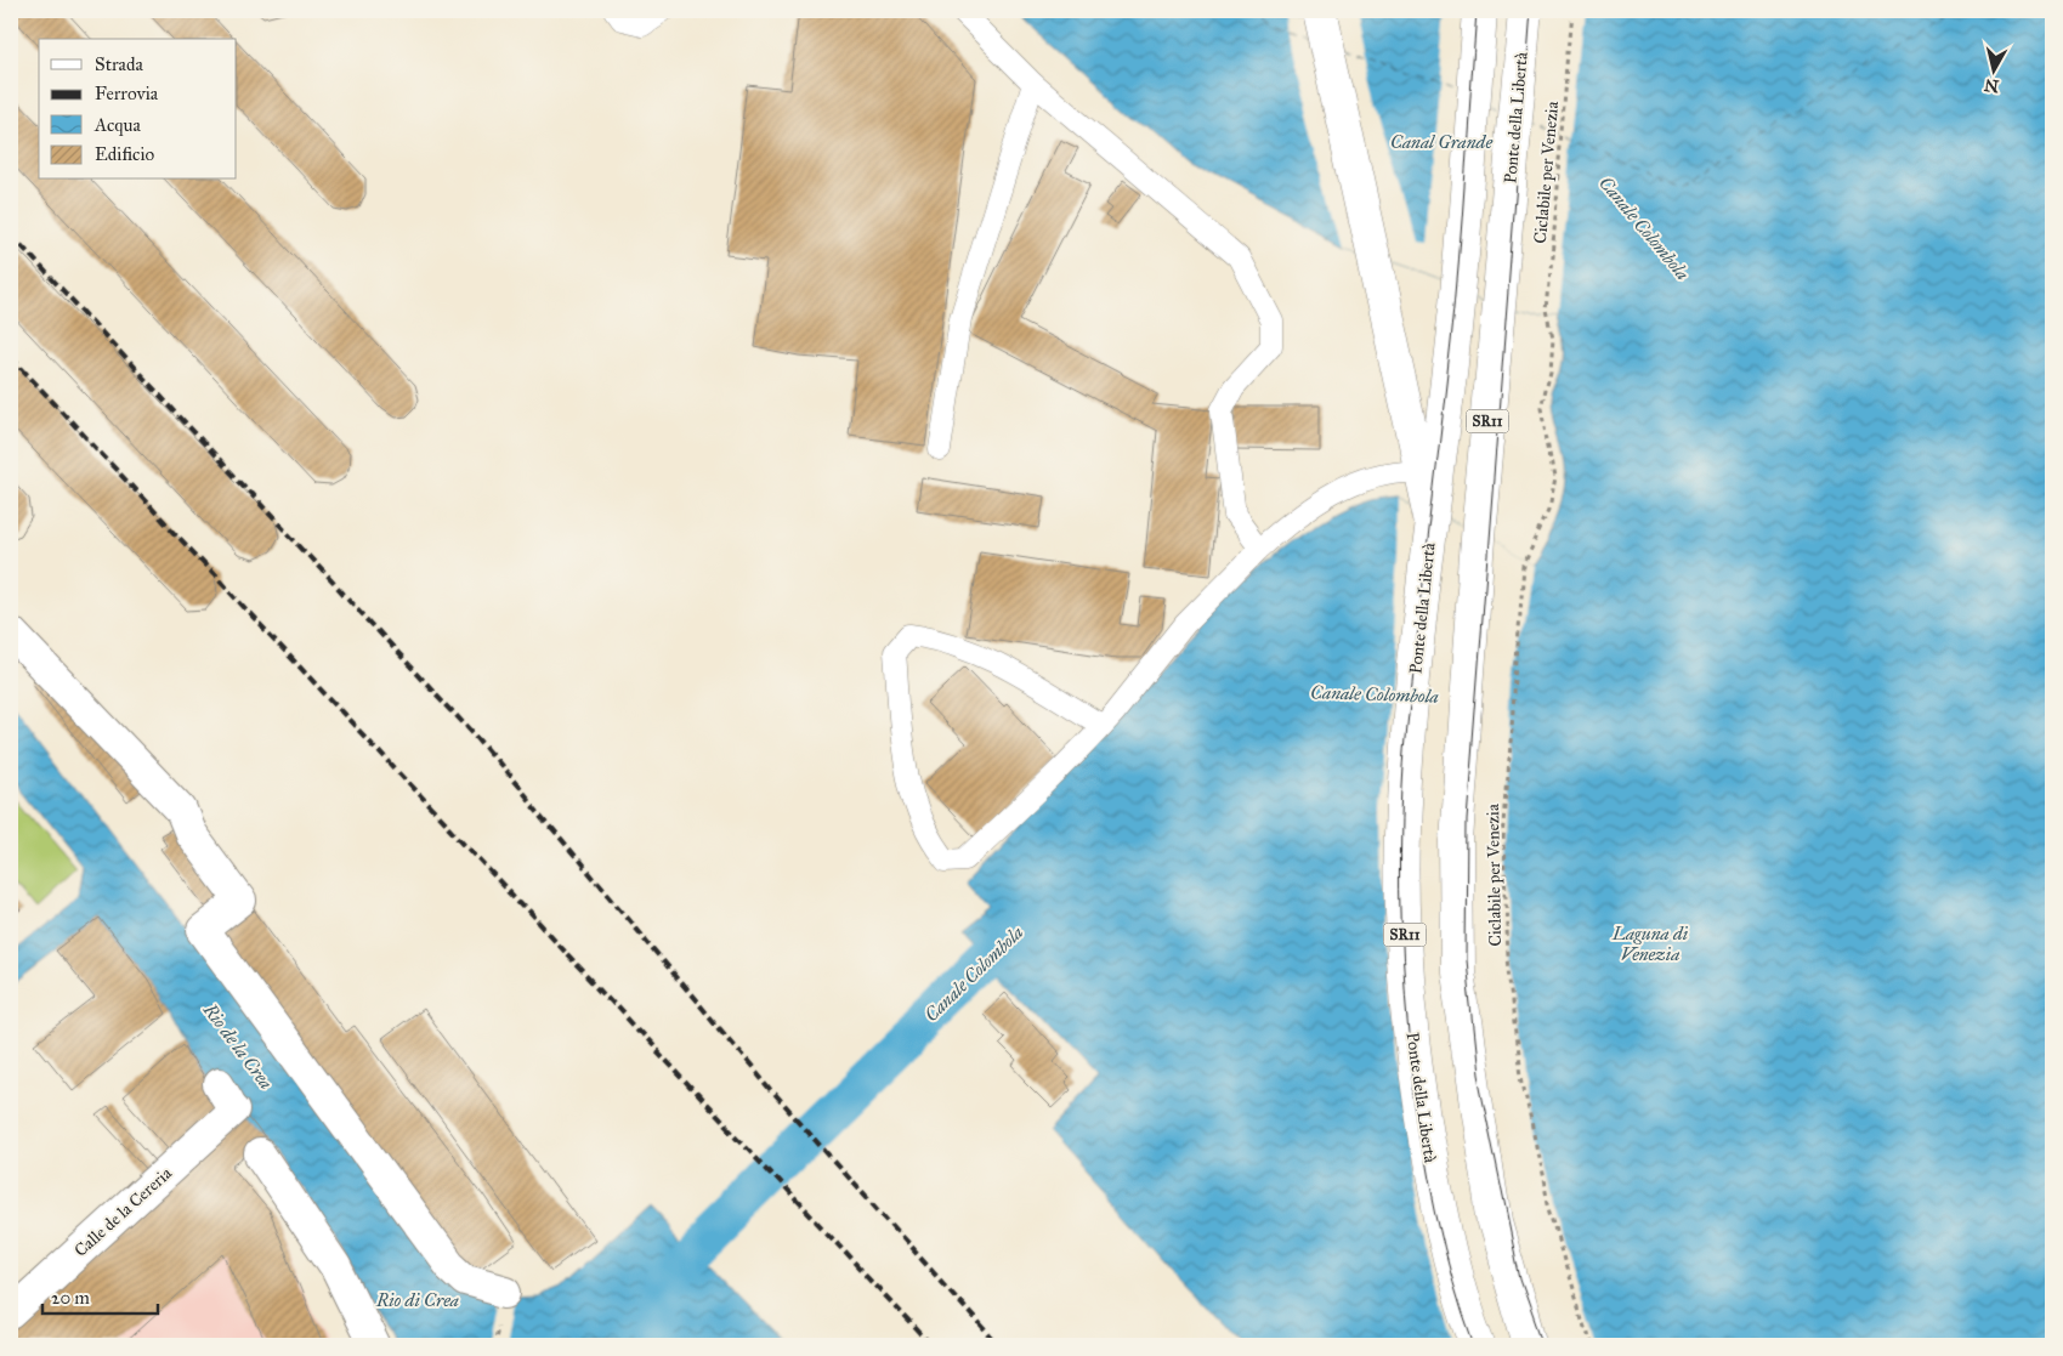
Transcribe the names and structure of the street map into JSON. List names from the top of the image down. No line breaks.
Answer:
{"streets":{"main road":["Ponte della Libertà","SR11"],"street":["Calle de la Cereria"],"path":["Ciclabile per Venezia"]},"water":["Canal Grande","Canale Colombola","Laguna di Venezia","Rio de la Crea","Rio di Crea"],"legend":["Strada","Ferrovia","Acqua","Edificio"],"scale_bar":"20 m","north":"bottom"}
